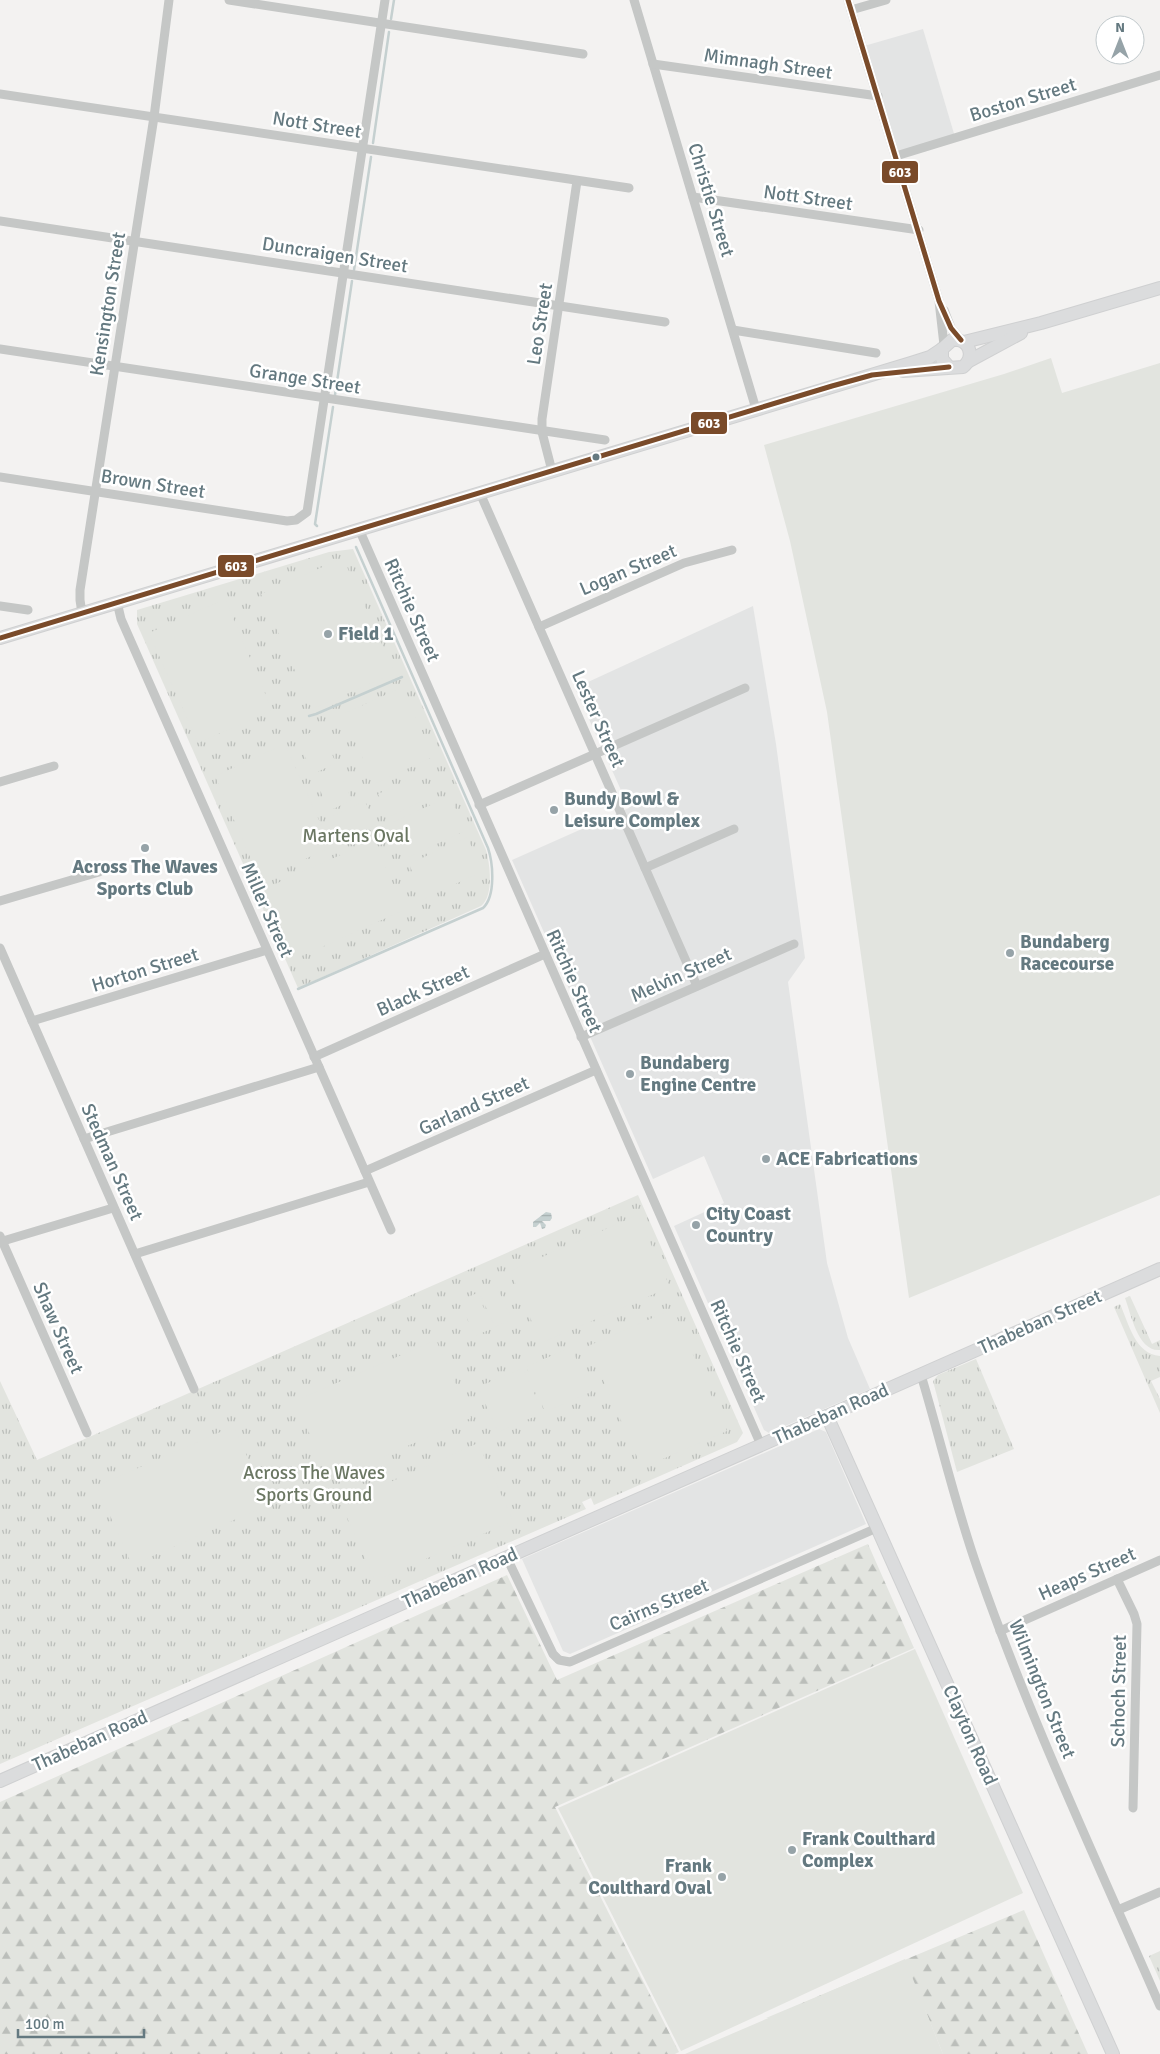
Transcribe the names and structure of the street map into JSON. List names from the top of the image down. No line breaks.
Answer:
{"streets":{"street":["Mimnagh Street","Boston Street","Nott Street","Christie Street","Duncraigen Street","Kensington Street","Leo Street","Grange Street","Brown Street","Logan Street","Ritchie Street","Lester Street","Miller Street","Horton Street","Melvin Street","Black Street","Garland Street","Stedman Street","Thabeban Street","Shaw Street","Thabeban Road","Heaps Street","Cairns Street","Wilmington Street","Schoch Street","Clayton Road"]},"crossings":[["Mimnagh Street","Christie Street"],["Nott Street","Christie Street"],["Nott Street","Kensington Street"],["Nott Street","Leo Street"],["Duncraigen Street","Kensington Street"],["Duncraigen Street","Leo Street"],["Kensington Street","Grange Street"],["Kensington Street","Brown Street"],["Leo Street","Grange Street"],["Grange Street","Brown Street"],["Logan Street","Lester Street"],["Ritchie Street","Melvin Street"],["Ritchie Street","Black Street"],["Ritchie Street","Garland Street"],["Ritchie Street","Thabeban Road"],["Lester Street","Melvin Street"],["Miller Street","Horton Street"],["Miller Street","Black Street"],["Miller Street","Garland Street"],["Horton Street","Stedman Street"],["Thabeban Street","Thabeban Road"],["Thabeban Street","Wilmington Street"],["Thabeban Road","Cairns Street"],["Thabeban Road","Wilmington Street"],["Thabeban Road","Clayton Road"],["Heaps Street","Wilmington Street"],["Heaps Street","Schoch Street"],["Cairns Street","Clayton Road"]],"parks":["Martens Oval","Across The Waves Sports Ground"],"places":["Field 1","Bundy Bowl & Leisure Complex","Across The Waves Sports Club","Bundaberg Racecourse","Bundaberg Engine Centre","ACE Fabrications","City Coast Country","Frank Coulthard Complex","Frank Coulthard Oval"],"lines":["transit line 603"],"scale_bar":"100 m","north":"top"}
